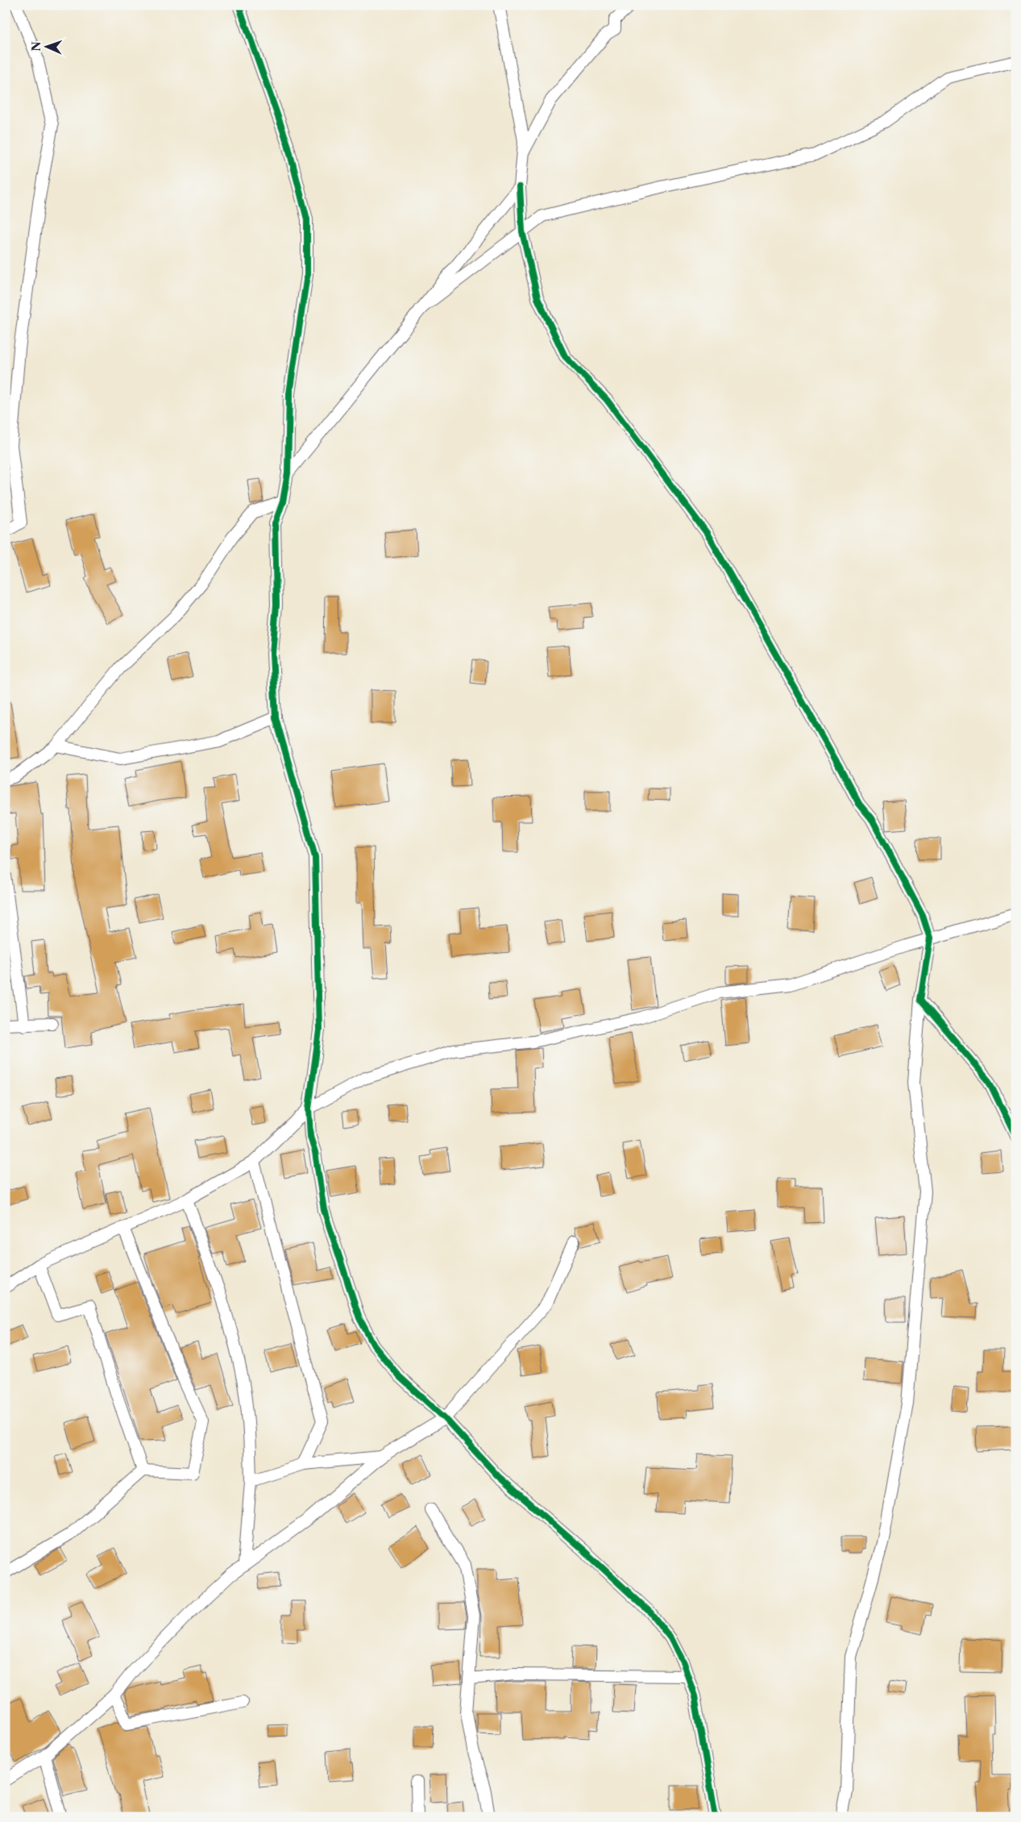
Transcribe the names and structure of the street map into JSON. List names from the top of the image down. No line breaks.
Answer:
{"north":"left"}
